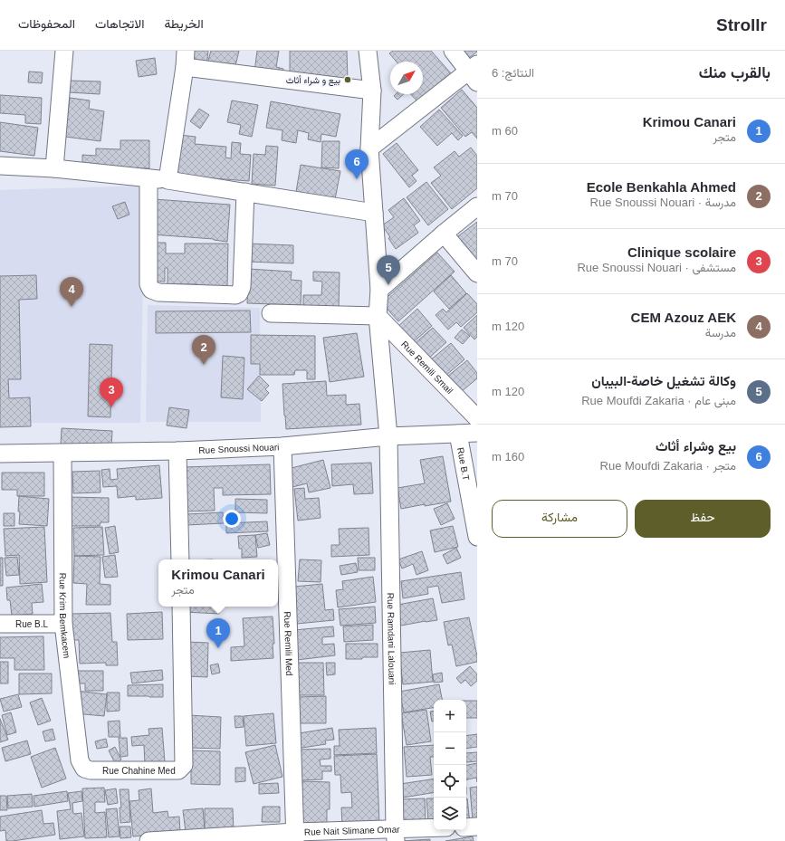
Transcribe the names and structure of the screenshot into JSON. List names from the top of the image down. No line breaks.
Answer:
{"streets":{"street":["Rue Remili Smail","Rue Snoussi Nouari","Rue B.T","Rue Krim Bemkacem","Rue B.L","Rue Ramdani Lalouani","Rue Remili Med","Rue Chahine Med","Rue Nait Slimane Omar"]},"crossings":[["Rue Remili Smail","Rue Ramdani Lalouani"],["Rue Snoussi Nouari","Rue B.T"],["Rue Snoussi Nouari","Rue Krim Bemkacem"],["Rue Snoussi Nouari","Rue Ramdani Lalouani"],["Rue Snoussi Nouari","Rue Remili Med"],["Rue Krim Bemkacem","Rue B.L"],["Rue Krim Bemkacem","Rue Chahine Med"],["Rue Ramdani Lalouani","Rue Nait Slimane Omar"],["Rue Remili Med","Rue Nait Slimane Omar"]],"places":["بيع و شراء أثاث"],"north":"top right","page":{"header":"Strollr","nav":["الخريطة","الاتجاهات","المحفوظات"],"heading":["بالقرب منك","النتائج: 6"],"list":[{"mark":"1","name":"Krimou Canari","note":"متجر","value":"60 m"},{"mark":"2","name":"Ecole Benkahla Ahmed","note":"مدرسة · Rue Snoussi Nouari","value":"70 m"},{"mark":"3","name":"Clinique scolaire","note":"مستشفى · Rue Snoussi Nouari","value":"70 m"},{"mark":"4","name":"CEM Azouz AEK","note":"مدرسة","value":"120 m"},{"mark":"5","name":"وكالة تشغيل خاصة-البيبان","note":"مبنى عام · Rue Moufdi Zakaria","value":"120 m"},{"mark":"6","name":"بيع وشراء أثاث","note":"متجر · Rue Moufdi Zakaria","value":"160 m"}],"pins":["6","5","4","2","3","1"],"buttons":["حفظ","مشاركة"],"popup":["Krimou Canari","متجر"],"map_buttons":["+","−"]}}
